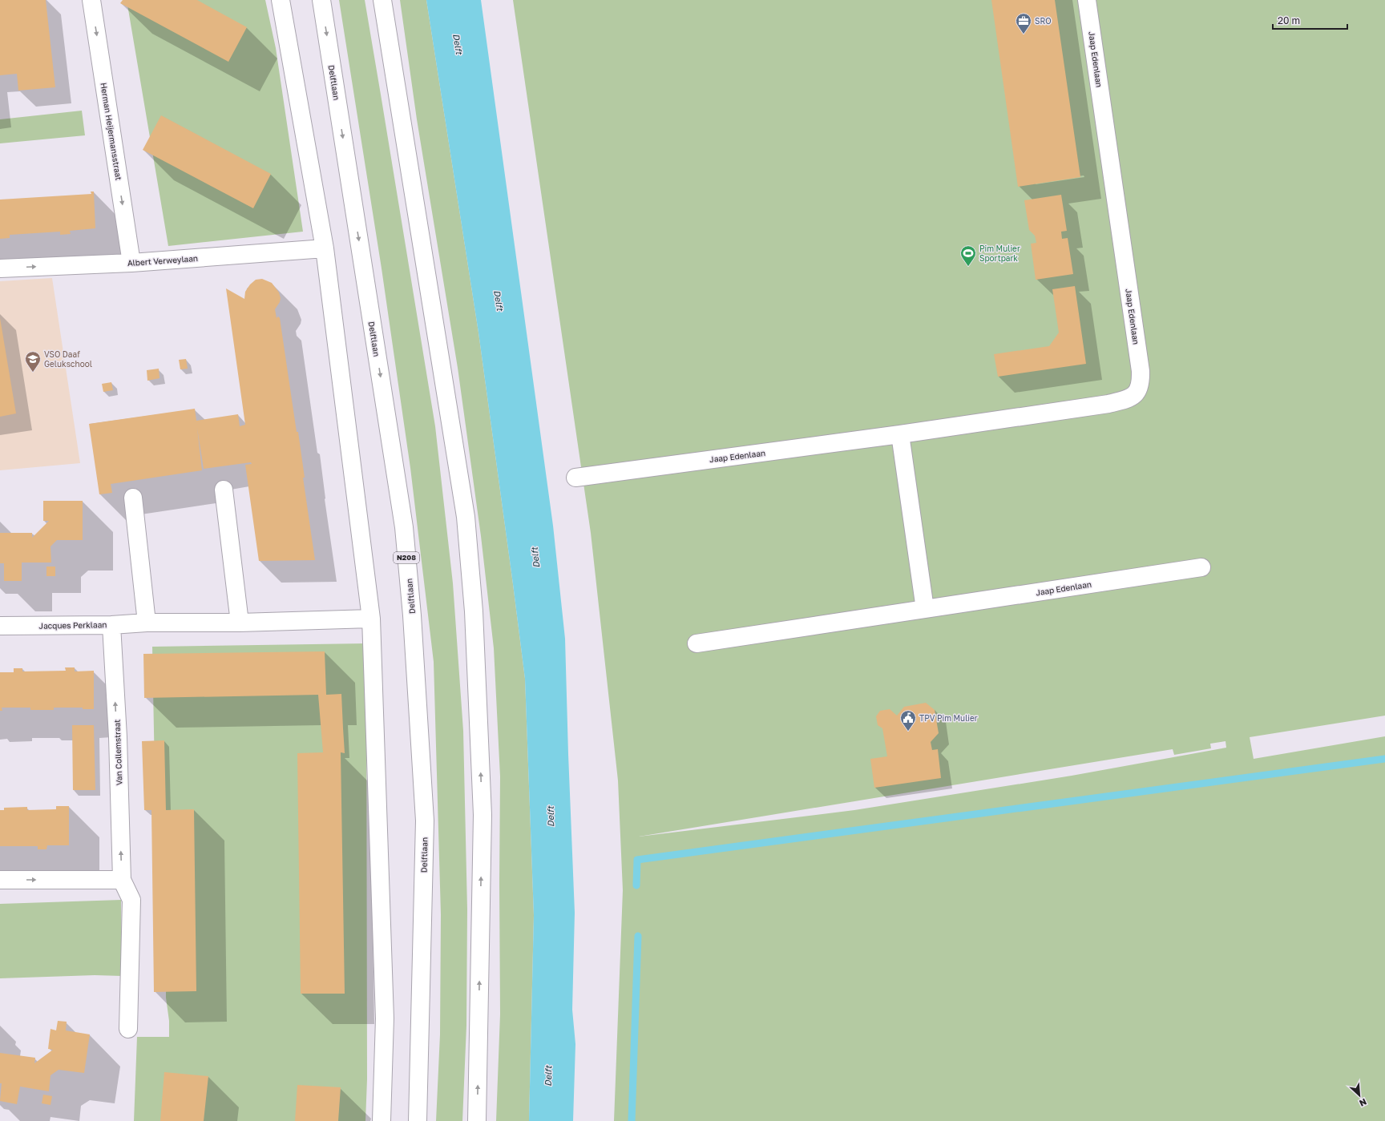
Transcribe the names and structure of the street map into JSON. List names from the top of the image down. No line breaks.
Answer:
{"streets":{"street":["Jaap Edenlaan","Delftlaan","Herman Heijermansstraat","Albert Verweylaan","N208","Jacques Perklaan","Van Collemstraat"]},"crossings":[["Herman Heijermansstraat","Albert Verweylaan"],["Jacques Perklaan","Van Collemstraat"]],"one_way":["Herman Heijermansstraat","Albert Verweylaan","Van Collemstraat"],"water":["Delft"],"places":{"office":["SRO"],"sports":["Pim Mulier Sportpark"],"school or university":["VSO Daaf Gelukschool"],"public building":["TPV Pim Mulier"]},"scale_bar":"20 m","north":"bottom right"}
